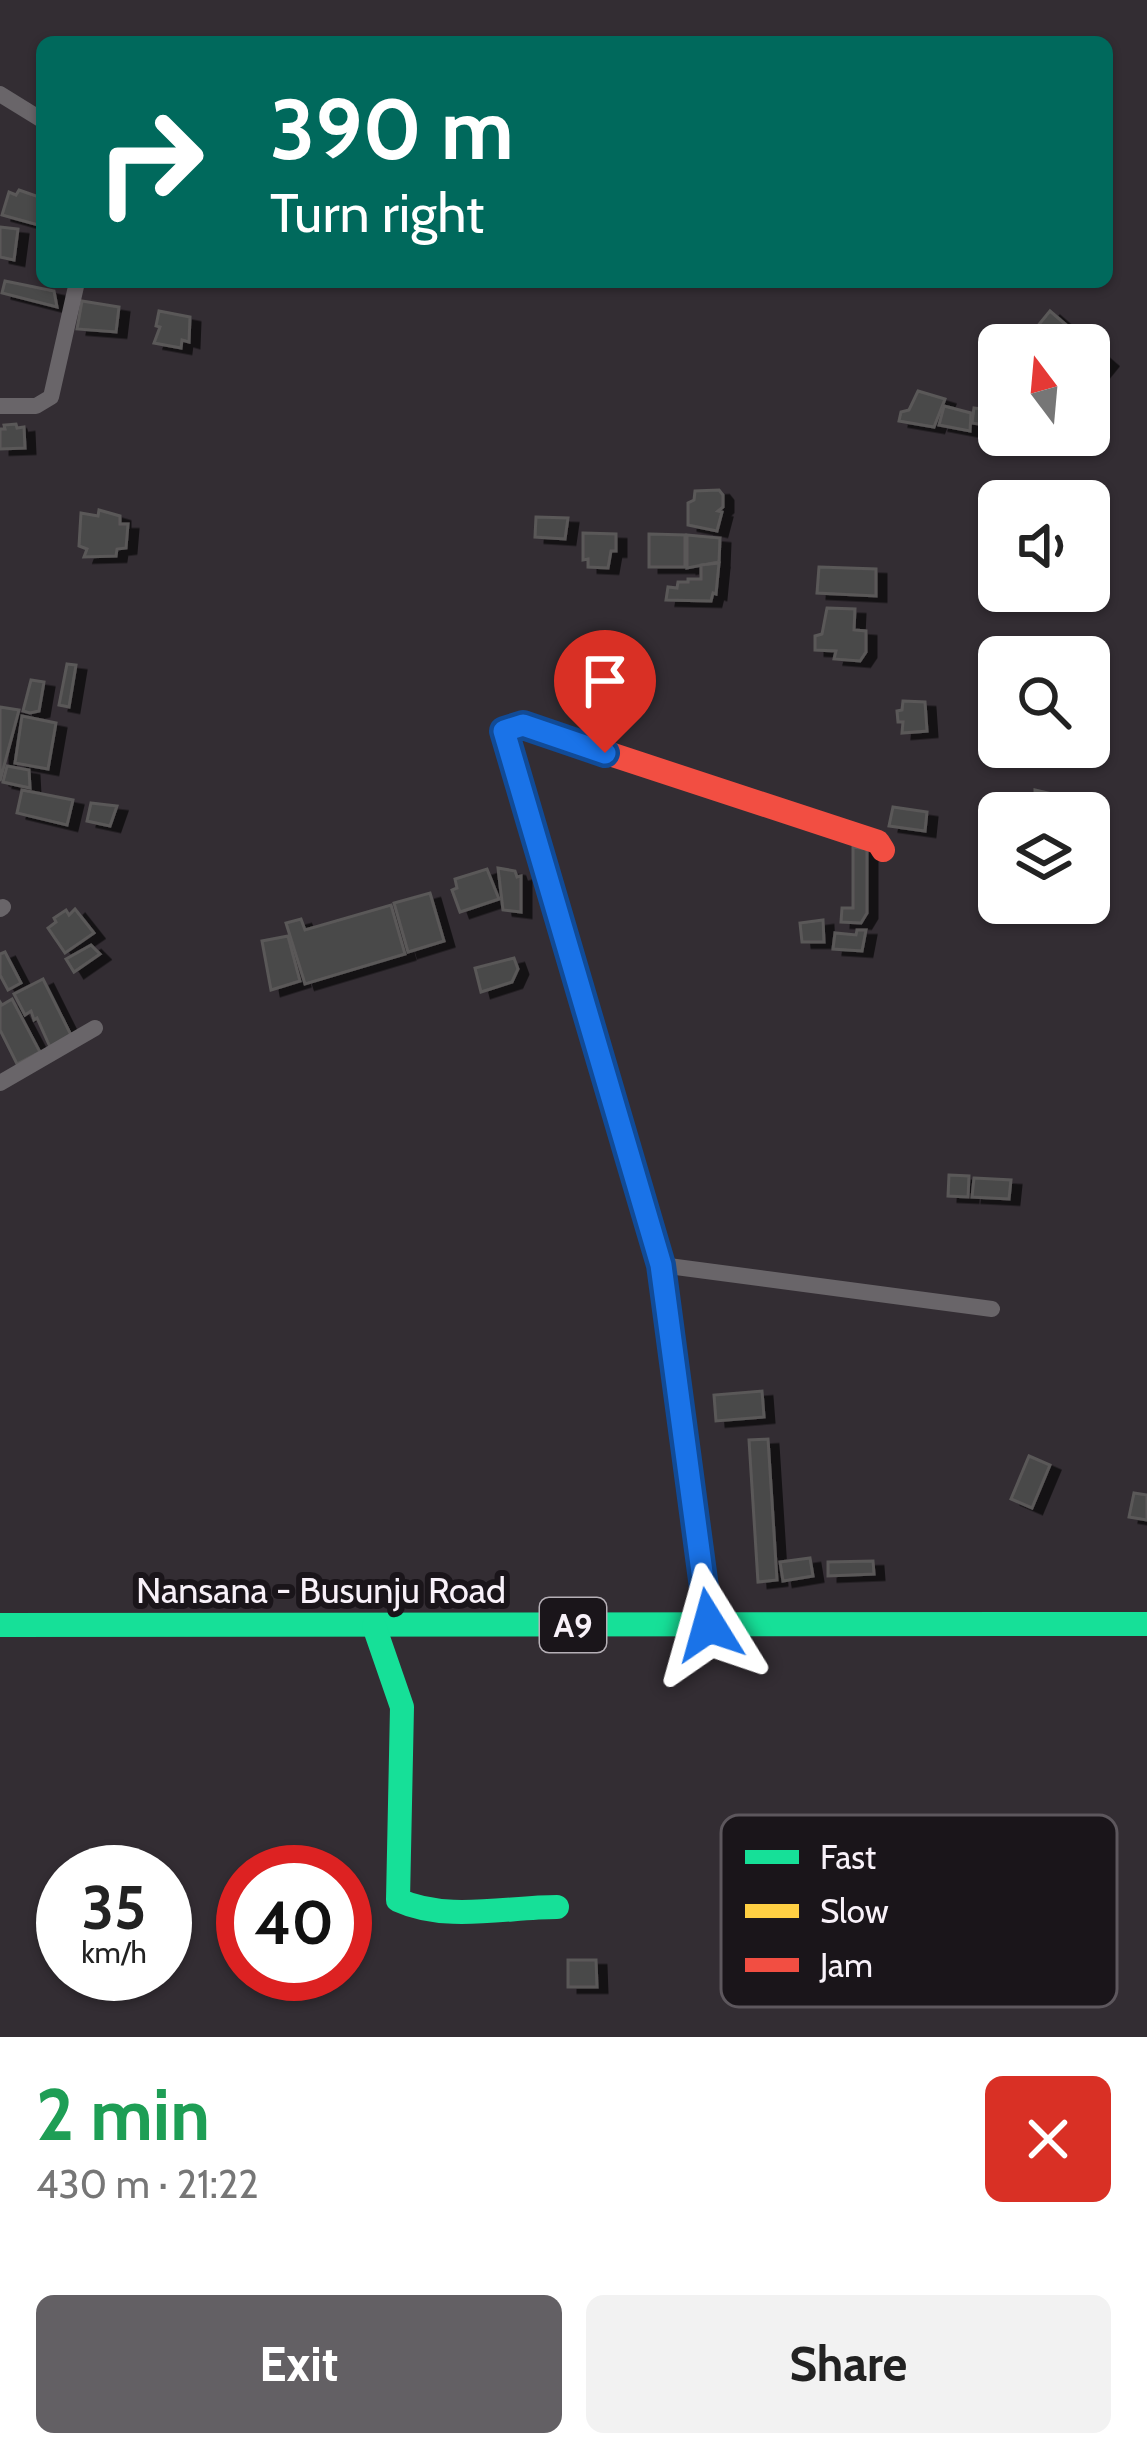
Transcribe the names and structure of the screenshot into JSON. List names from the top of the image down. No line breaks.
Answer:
{"streets":{"street":["Nansana - Busunju Road","A9"]},"legend":["Fast","Slow","Jam"],"north":"top","page":{"turn":["390 m","Turn right"],"speed":"35 km/h","limit":"40","heading":["2 min","430 m · 21:22"],"buttons":["Exit","Share"]}}
